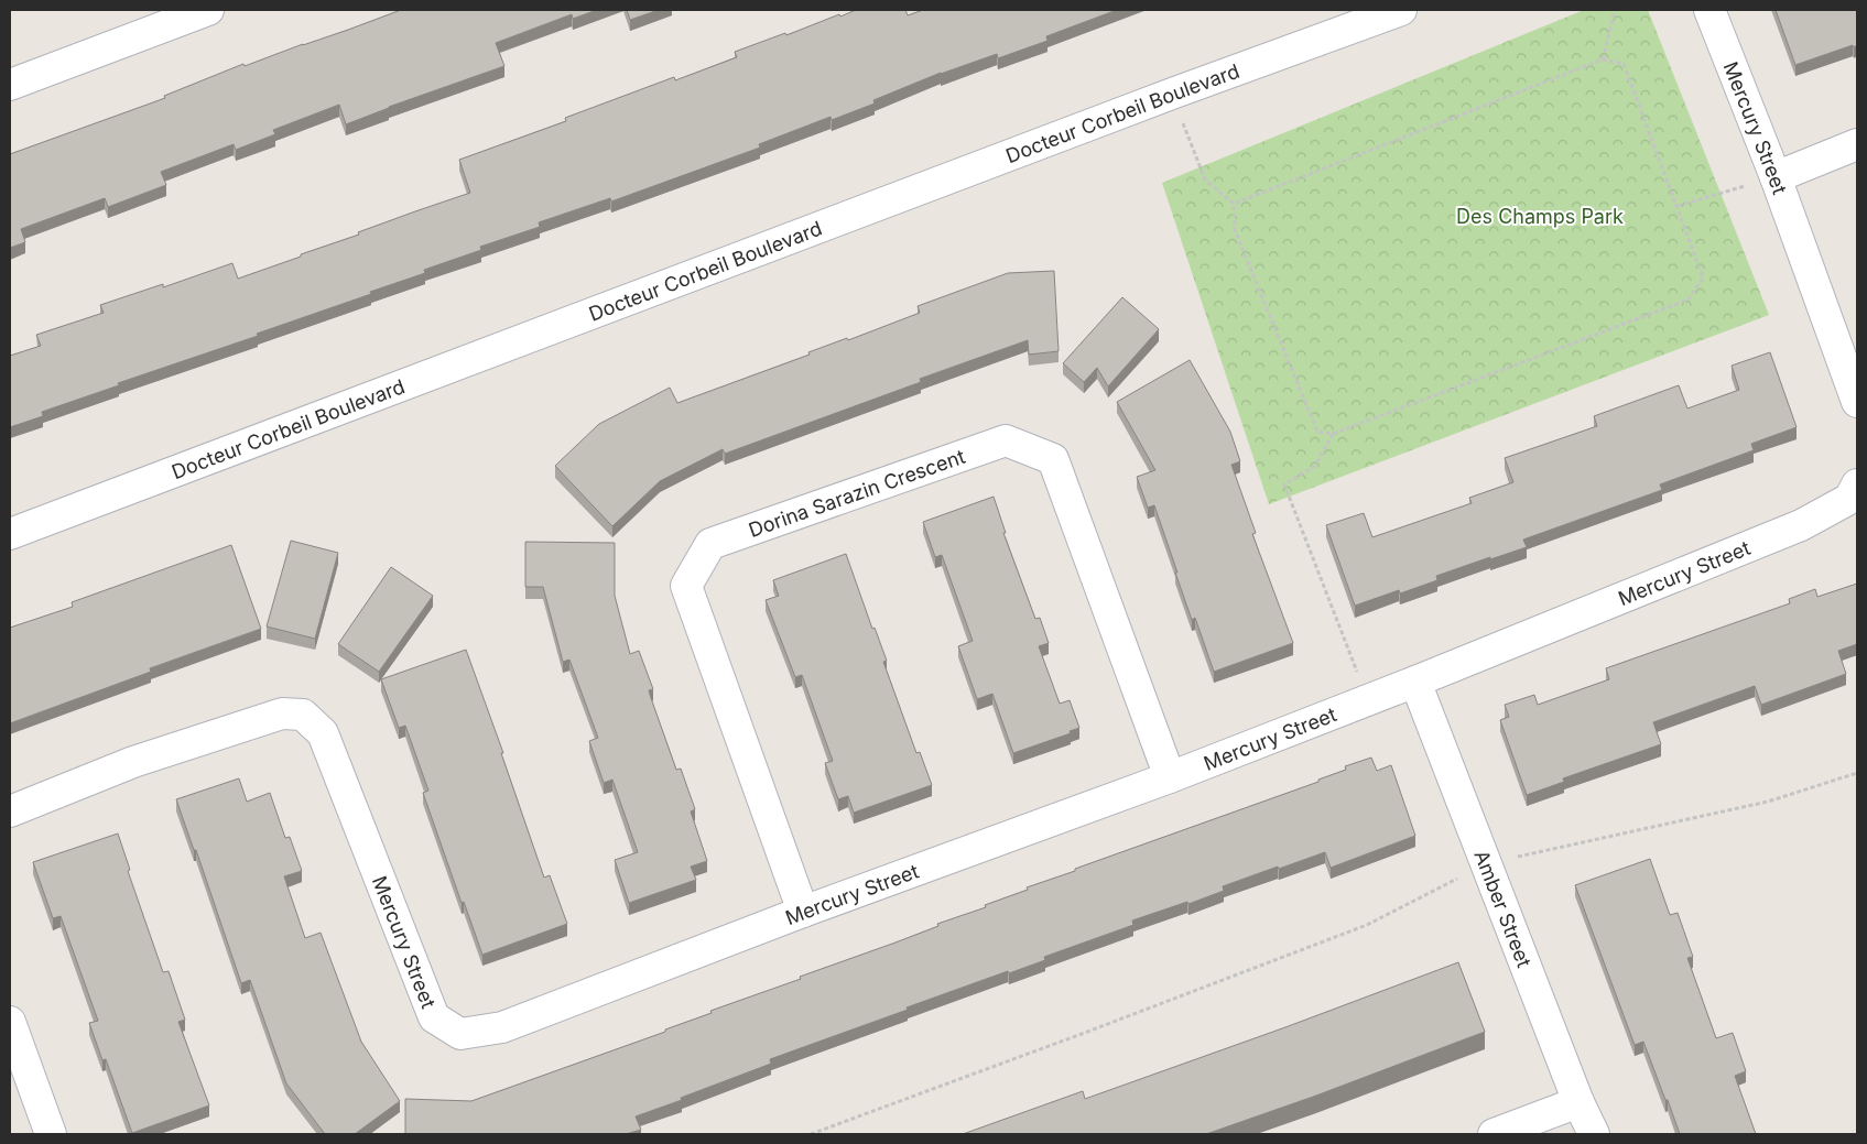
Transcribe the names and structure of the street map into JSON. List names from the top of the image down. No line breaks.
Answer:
{"streets":{"street":["Docteur Corbeil Boulevard","Mercury Street","Dorina Sarazin Crescent","Amber Street"]},"crossings":[["Mercury Street","Dorina Sarazin Crescent"],["Mercury Street","Amber Street"]],"parks":["Des Champs Park"]}
